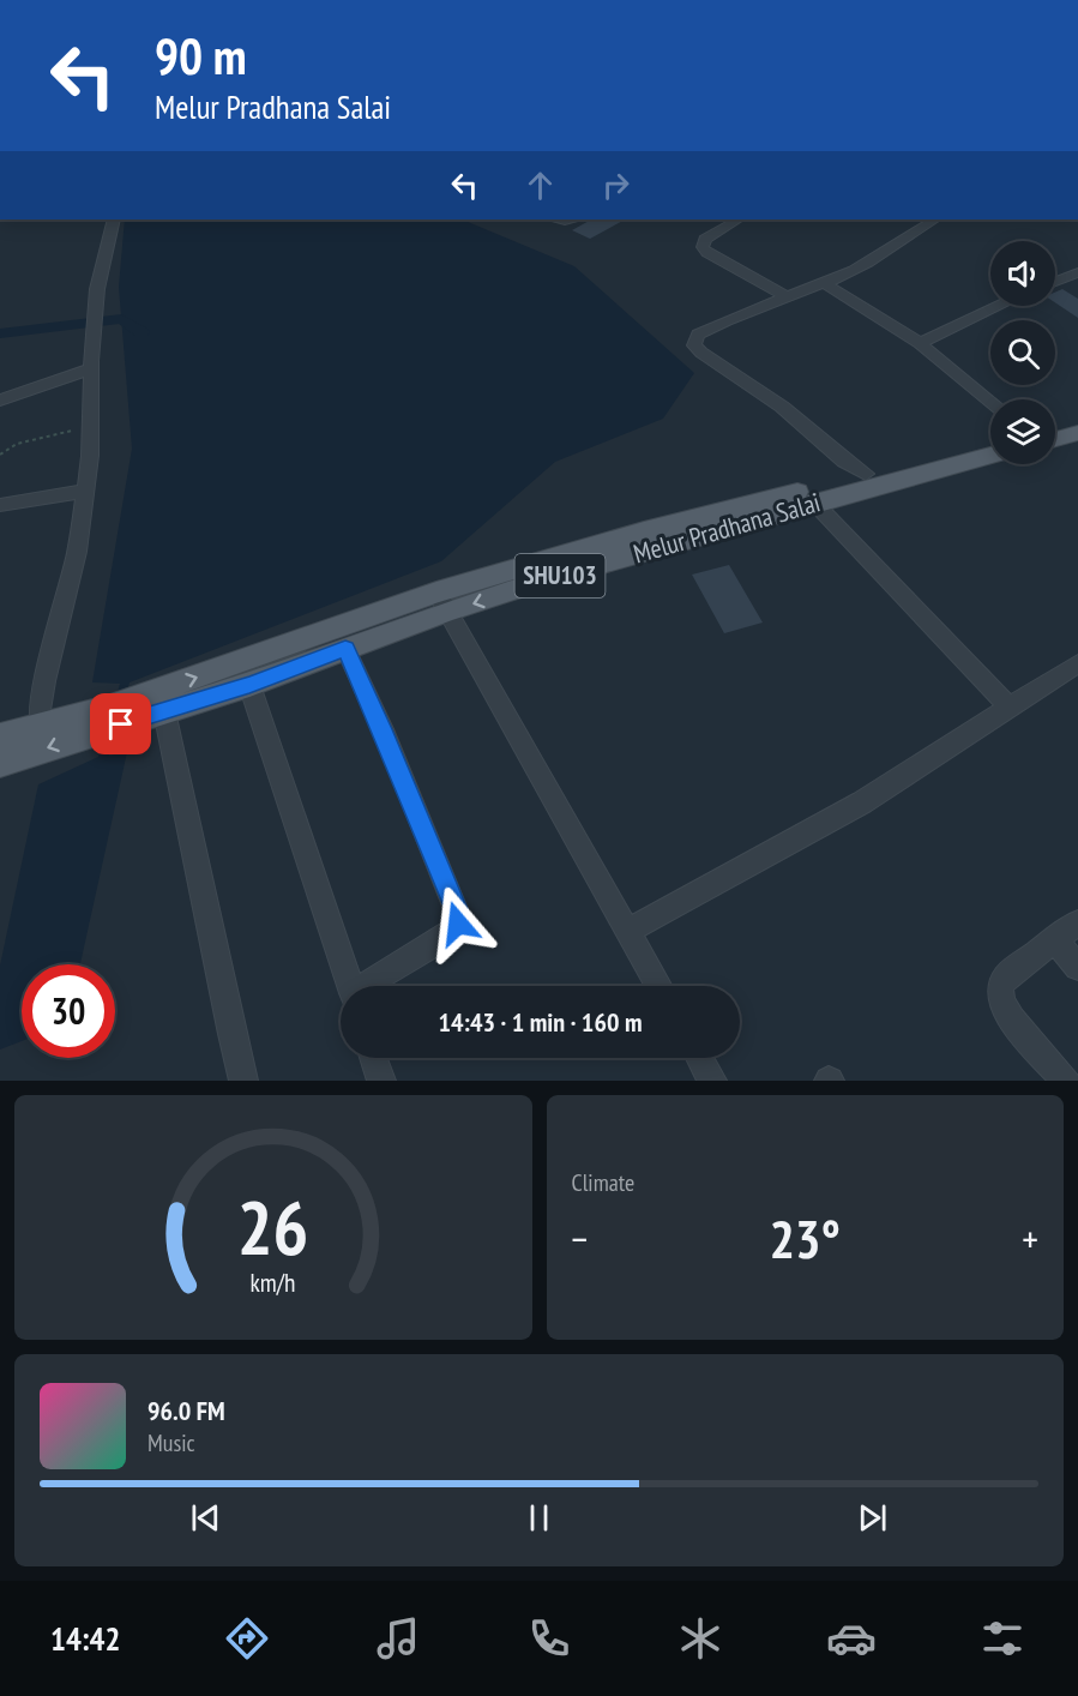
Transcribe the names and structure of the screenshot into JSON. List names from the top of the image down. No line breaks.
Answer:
{"streets":{"main road":["Melur Pradhana Salai","SHU103"]},"page":{"turn":["90 m","Melur Pradhana Salai"],"limit":"30","trip":"14:43 · 1 min · 160 m","tile":"Climate","heat":["−","23°","+"],"song":["96.0 FM","Music"],"tabs":"14:42","gauge":["26","km/h"]}}
